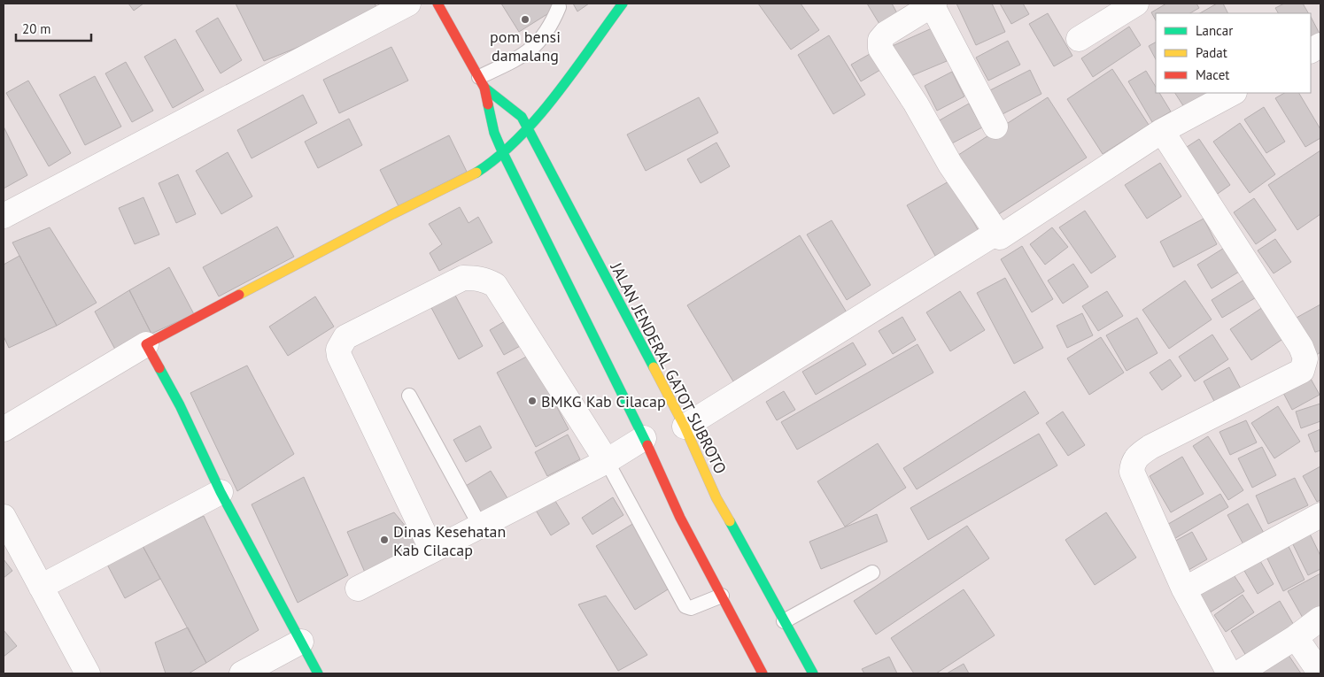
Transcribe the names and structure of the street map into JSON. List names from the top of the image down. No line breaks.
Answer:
{"streets":{"main road":["JALAN JENDERAL GATOT SUBROTO"]},"places":["pom bensi damalang","BMKG Kab Cilacap","Dinas Kesehatan Kab Cilacap"],"legend":["Lancar","Padat","Macet"],"scale_bar":"20 m"}
